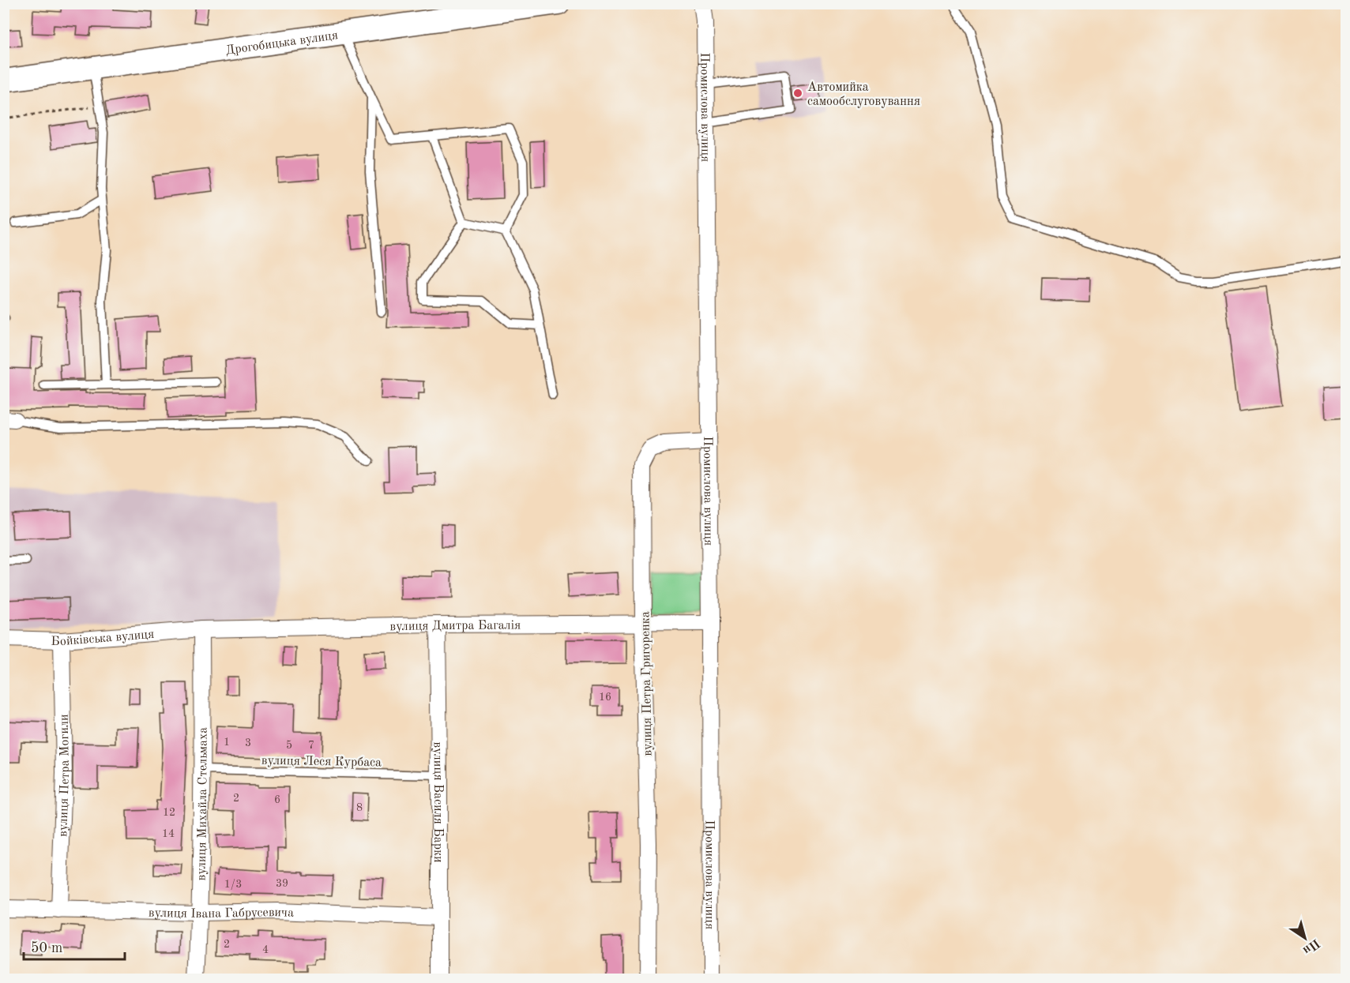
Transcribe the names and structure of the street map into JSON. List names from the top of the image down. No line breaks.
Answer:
{"streets":{"main road":["Дрогобицька вулиця"],"street":["Промислова вулиця","вулиця Дмитра Багалія","Бойківська вулиця","вулиця Петра Григоренка","вулиця Петра Могили","вулиця Василя Барки","вулиця Михайла Стельмаха","вулиця Івана Габрусевича"],"lane":["вулиця Леся Курбаса"]},"crossings":[["Промислова вулиця","вулиця Дмитра Багалія"],["Промислова вулиця","вулиця Петра Григоренка"],["вулиця Дмитра Багалія","Бойківська вулиця"],["вулиця Дмитра Багалія","вулиця Петра Григоренка"],["вулиця Дмитра Багалія","вулиця Василя Барки"],["вулиця Дмитра Багалія","вулиця Михайла Стельмаха"],["Бойківська вулиця","вулиця Петра Могили"],["Бойківська вулиця","вулиця Михайла Стельмаха"],["вулиця Леся Курбаса","вулиця Василя Барки"],["вулиця Леся Курбаса","вулиця Михайла Стельмаха"],["вулиця Петра Могили","вулиця Івана Габрусевича"],["вулиця Василя Барки","вулиця Івана Габрусевича"],["вулиця Михайла Стельмаха","вулиця Івана Габрусевича"]],"places":["Автомийка самообслуговування"],"house_numbers":["16","1","3","5","7","2","6","8","12","14","39","1/3","2","4"],"scale_bar":"50 m","north":"bottom right"}
